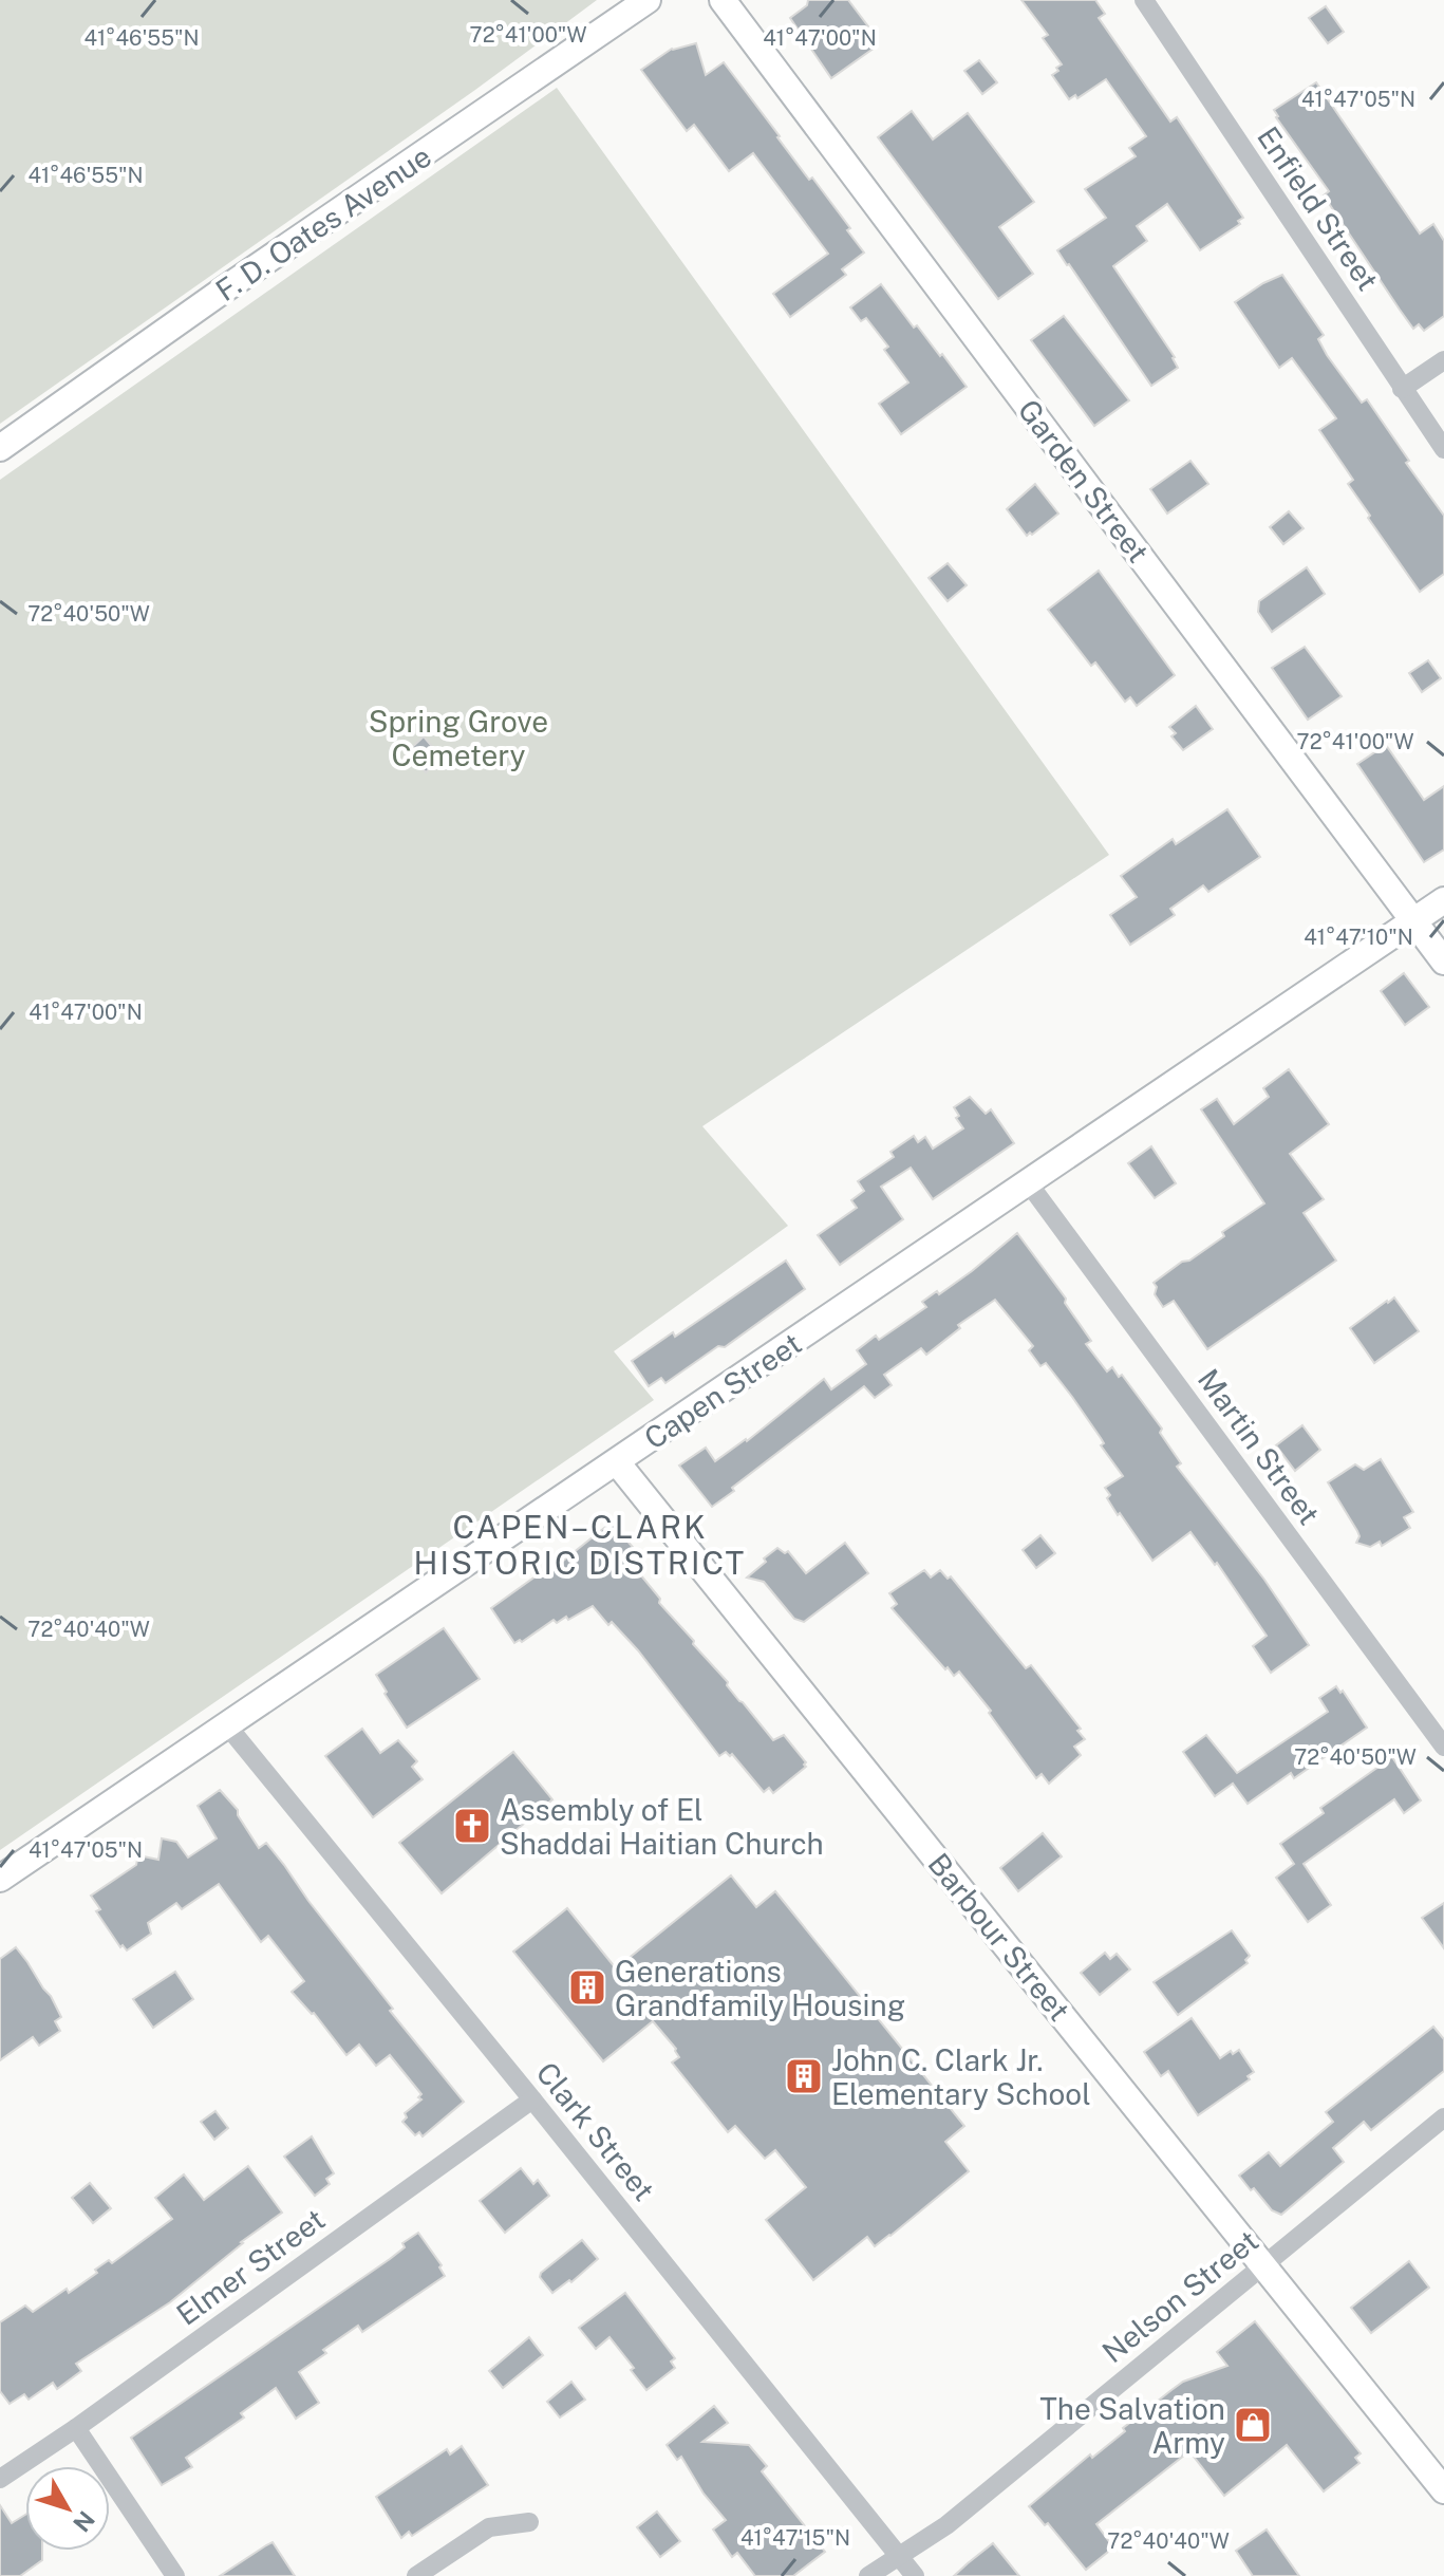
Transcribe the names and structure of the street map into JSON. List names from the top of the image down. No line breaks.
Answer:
{"streets":{"street":["Enfield Street","F. D. Oates Avenue","Garden Street","Capen Street","Martin Street","Barbour Street","Clark Street","Elmer Street","Nelson Street"]},"crossings":[["Garden Street","Capen Street"],["Capen Street","Martin Street"],["Capen Street","Barbour Street"],["Capen Street","Clark Street"],["Barbour Street","Nelson Street"],["Clark Street","Elmer Street"],["Clark Street","Nelson Street"]],"districts":["CAPEN–CLARK HISTORIC DISTRICT"],"parks":["Spring Grove Cemetery"],"places":{"church":["Assembly of El Shaddai Haitian Church"],"building":["Generations Grandfamily Housing","John C. Clark Jr. Elementary School"],"shop":["The Salvation Army"]},"north":"bottom right","coordinates":["72°41'00\"W","41°46'55\"N","41°47'00\"N","41°47'05\"N","72°40'50\"W","41°47'10\"N","72°40'40\"W","41°47'15\"N"]}
